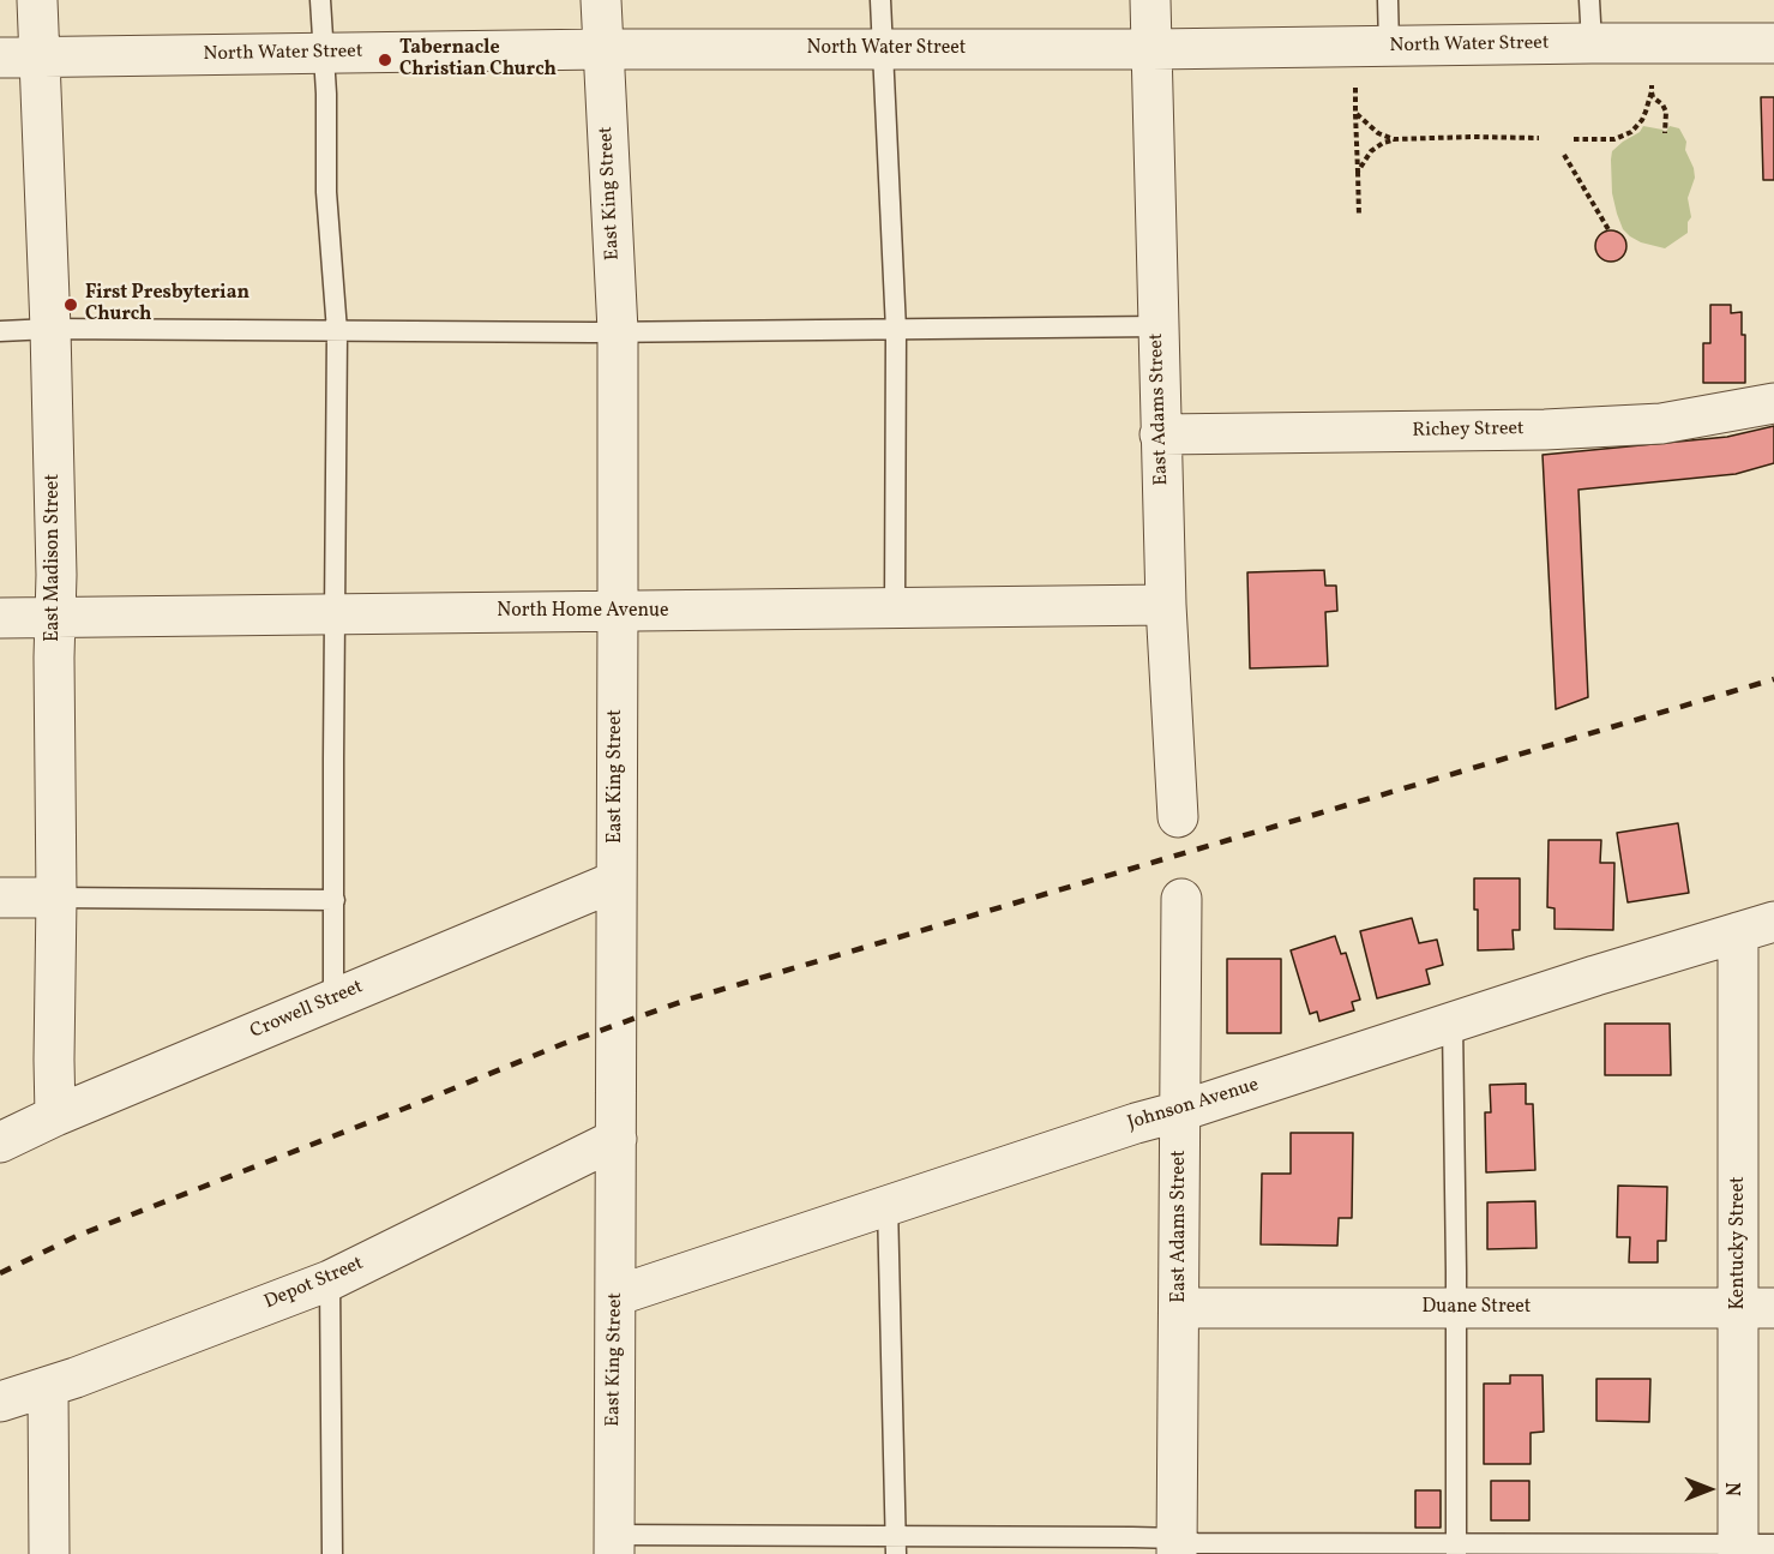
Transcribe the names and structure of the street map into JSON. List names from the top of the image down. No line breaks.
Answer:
{"streets":{"street":["North Water Street","East King Street","East Adams Street","Richey Street","East Madison Street","North Home Avenue","Crowell Street","Johnson Avenue","Kentucky Street","Depot Street","Duane Street"]},"crossings":[["North Water Street","East King Street"],["North Water Street","East Adams Street"],["North Water Street","East Madison Street"],["East King Street","North Home Avenue"],["East King Street","Crowell Street"],["East King Street","Johnson Avenue"],["East King Street","Depot Street"],["East Adams Street","Richey Street"],["East Adams Street","North Home Avenue"],["East Adams Street","Johnson Avenue"],["East Adams Street","Duane Street"],["East Madison Street","North Home Avenue"],["East Madison Street","Crowell Street"],["Johnson Avenue","Kentucky Street"],["Kentucky Street","Duane Street"]],"places":["Tabernacle Christian Church","First Presbyterian Church"],"north":"right"}
